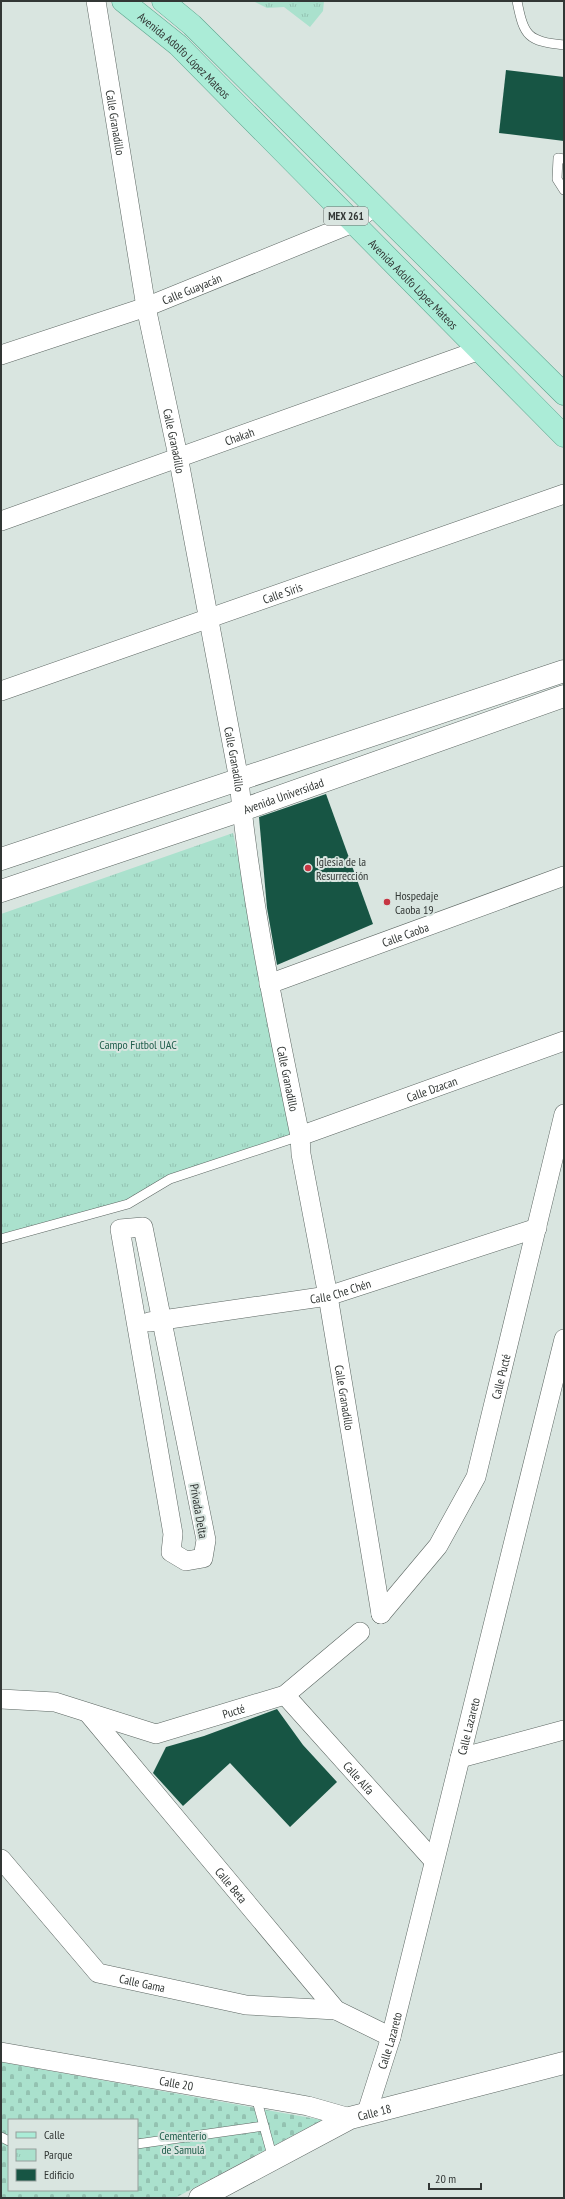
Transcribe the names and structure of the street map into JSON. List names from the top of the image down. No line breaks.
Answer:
{"streets":{"main road":["Avenida Adolfo López Mateos","MEX 261"],"street":["Calle Granadillo","Calle Guayacán","Chakah","Calle Siris","Avenida Universidad","Calle Caoba","Calle Dzacan","Calle Che Chén","Calle Pucté","Privada Delta","Pucté","Calle Lazareto","Calle Alfa","Calle Beta","Calle Gama","Calle 20","Calle 18"]},"crossings":[["Avenida Adolfo López Mateos","Calle Guayacán"],["Avenida Adolfo López Mateos","Chakah"],["Calle Granadillo","Calle Guayacán"],["Calle Granadillo","Chakah"],["Calle Granadillo","Calle Siris"],["Calle Granadillo","Avenida Universidad"],["Calle Granadillo","Calle Caoba"],["Calle Granadillo","Calle Dzacan"],["Calle Granadillo","Calle Che Chén"],["Calle Granadillo","Calle Pucté"],["MEX 261","Calle Guayacán"],["Calle Che Chén","Calle Pucté"],["Calle Che Chén","Privada Delta"],["Pucté","Calle Alfa"],["Pucté","Calle Beta"],["Calle Lazareto","Calle Alfa"],["Calle Lazareto","Calle Beta"],["Calle Lazareto","Calle 20"],["Calle Lazareto","Calle 18"],["Calle Beta","Calle Gama"],["Calle 20","Calle 18"]],"parks":["Campo Futbol UAC","Cementerio de Samulá"],"places":["Iglesia de la Resurrección","Hospedaje Caoba 19"],"legend":["Calle","Parque","Edificio"],"scale_bar":"20 m"}
